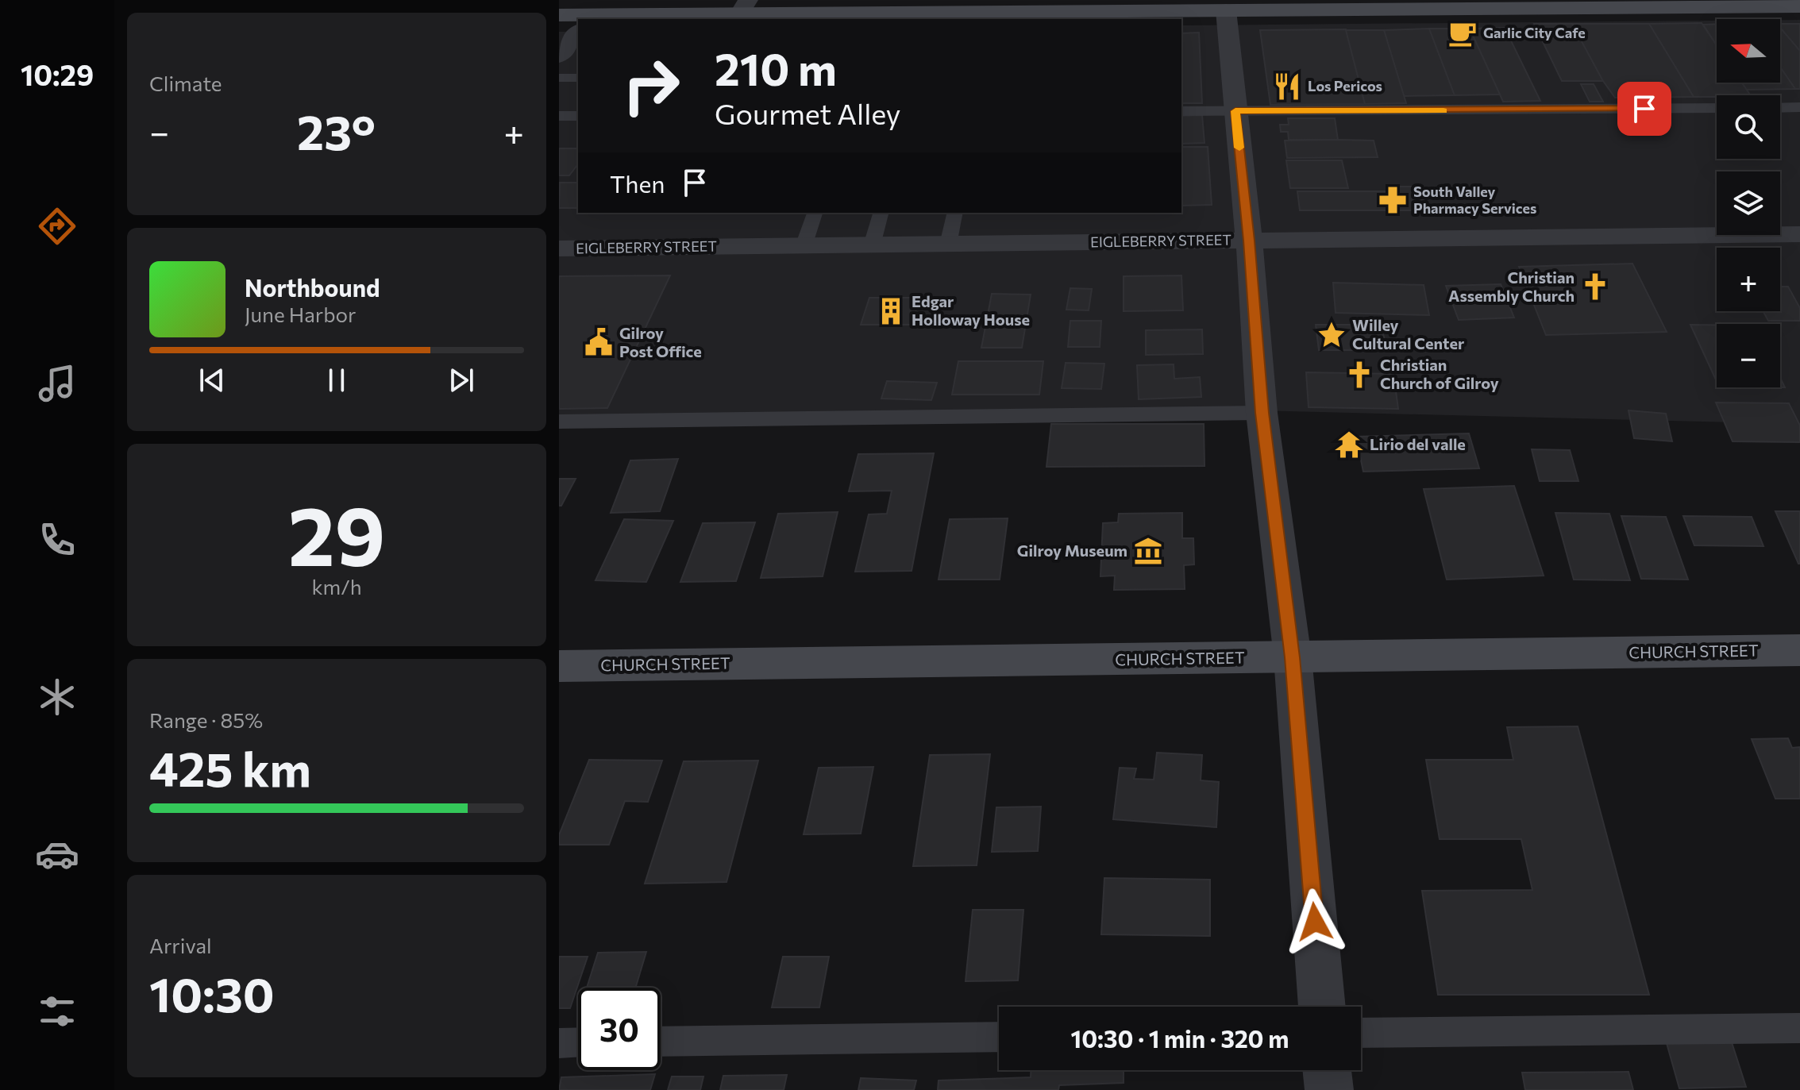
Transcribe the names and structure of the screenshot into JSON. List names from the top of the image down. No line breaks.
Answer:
{"streets":{"main road":["CHURCH STREET"],"street":["EIGLEBERRY STREET"]},"places":{"cafe":["Garlic City Cafe"],"restaurant":["Los Pericos"],"pharmacy":["South Valley Pharmacy Services"],"church":["Christian Assembly Church","Christian Church of Gilroy"],"building":["Edgar Holloway House"],"place":["Willey Cultural Center"],"public building":["Gilroy Post Office"],"temple":["Lirio del valle"],"museum":["Gilroy Museum"]},"north":"left","page":{"tabs":"10:29","tile":["Climate",["29","km/h"],["Range · 85%","425 km"],["Arrival","10:30"]],"map_buttons":["+","−"],"turn":["210 m","Gourmet Alley"],"heat":["−","23°","+"],"then":"Then","song":["Northbound","June Harbor"],"limit":"30","trip":"10:30 · 1 min · 320 m"}}
